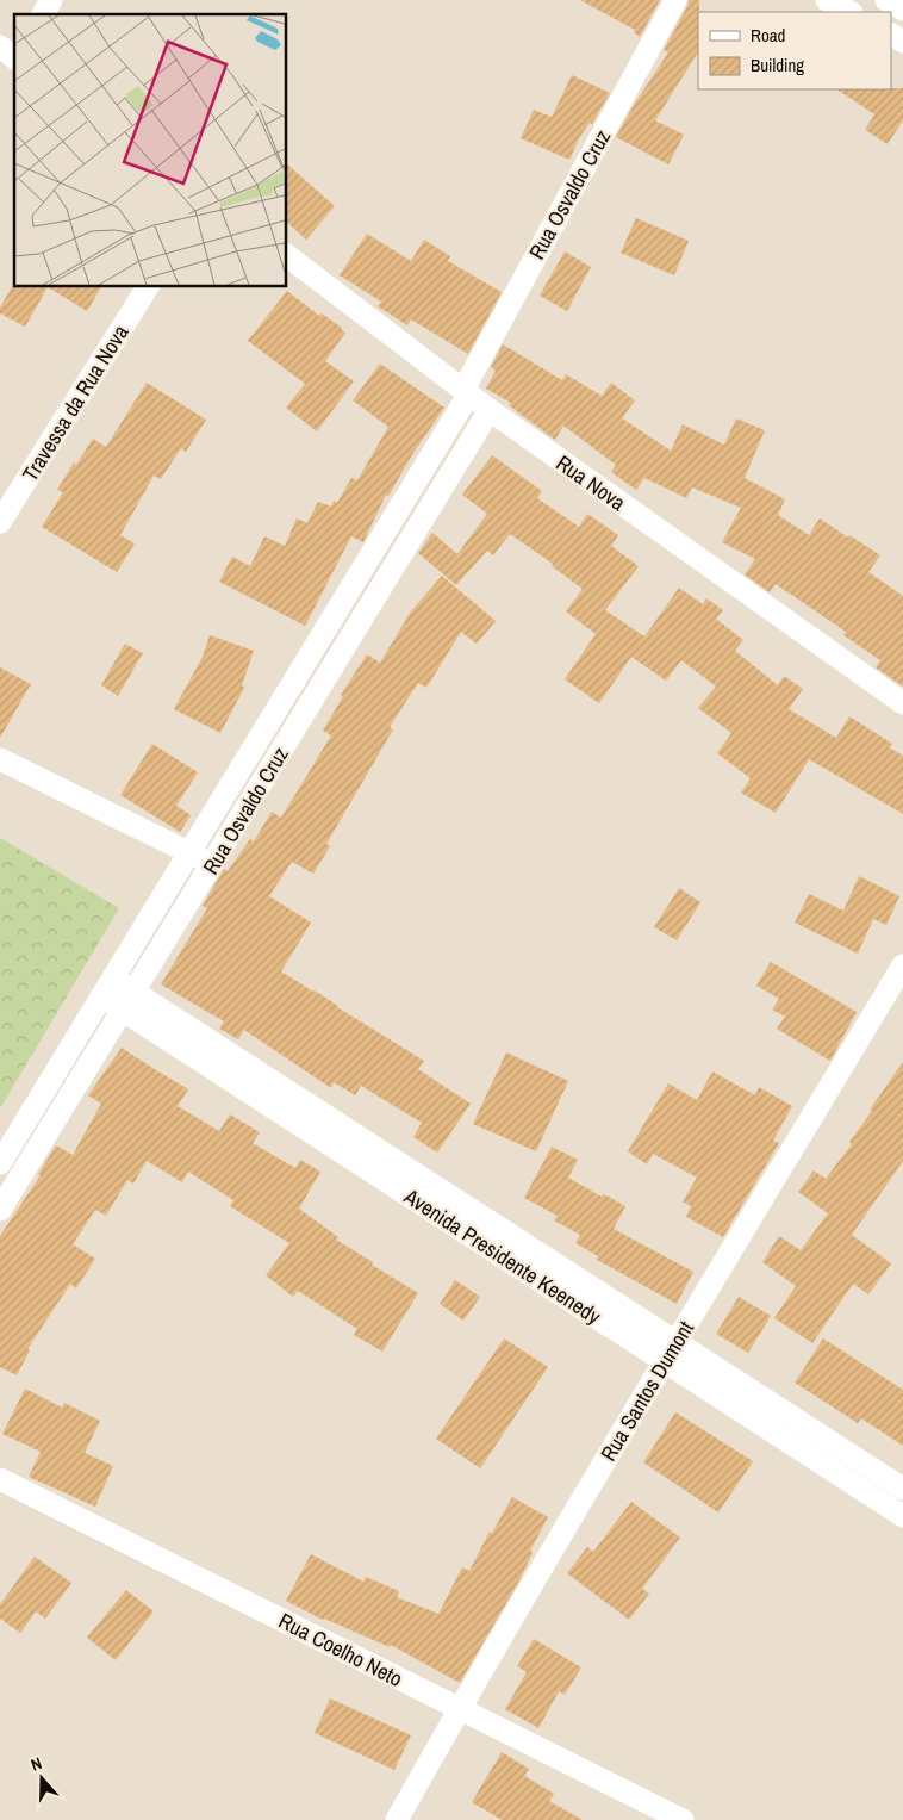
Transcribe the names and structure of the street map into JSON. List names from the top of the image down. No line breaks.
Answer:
{"streets":{"street":["Rua Osvaldo Cruz","Travessa da Rua Nova","Rua Nova","Avenida Presidente Keenedy","Rua Santos Dumont","Rua Coelho Neto"]},"crossings":[["Rua Osvaldo Cruz","Rua Nova"],["Rua Osvaldo Cruz","Avenida Presidente Keenedy"],["Avenida Presidente Keenedy","Rua Santos Dumont"],["Rua Santos Dumont","Rua Coelho Neto"]],"legend":["Road","Building"],"north":"top"}
